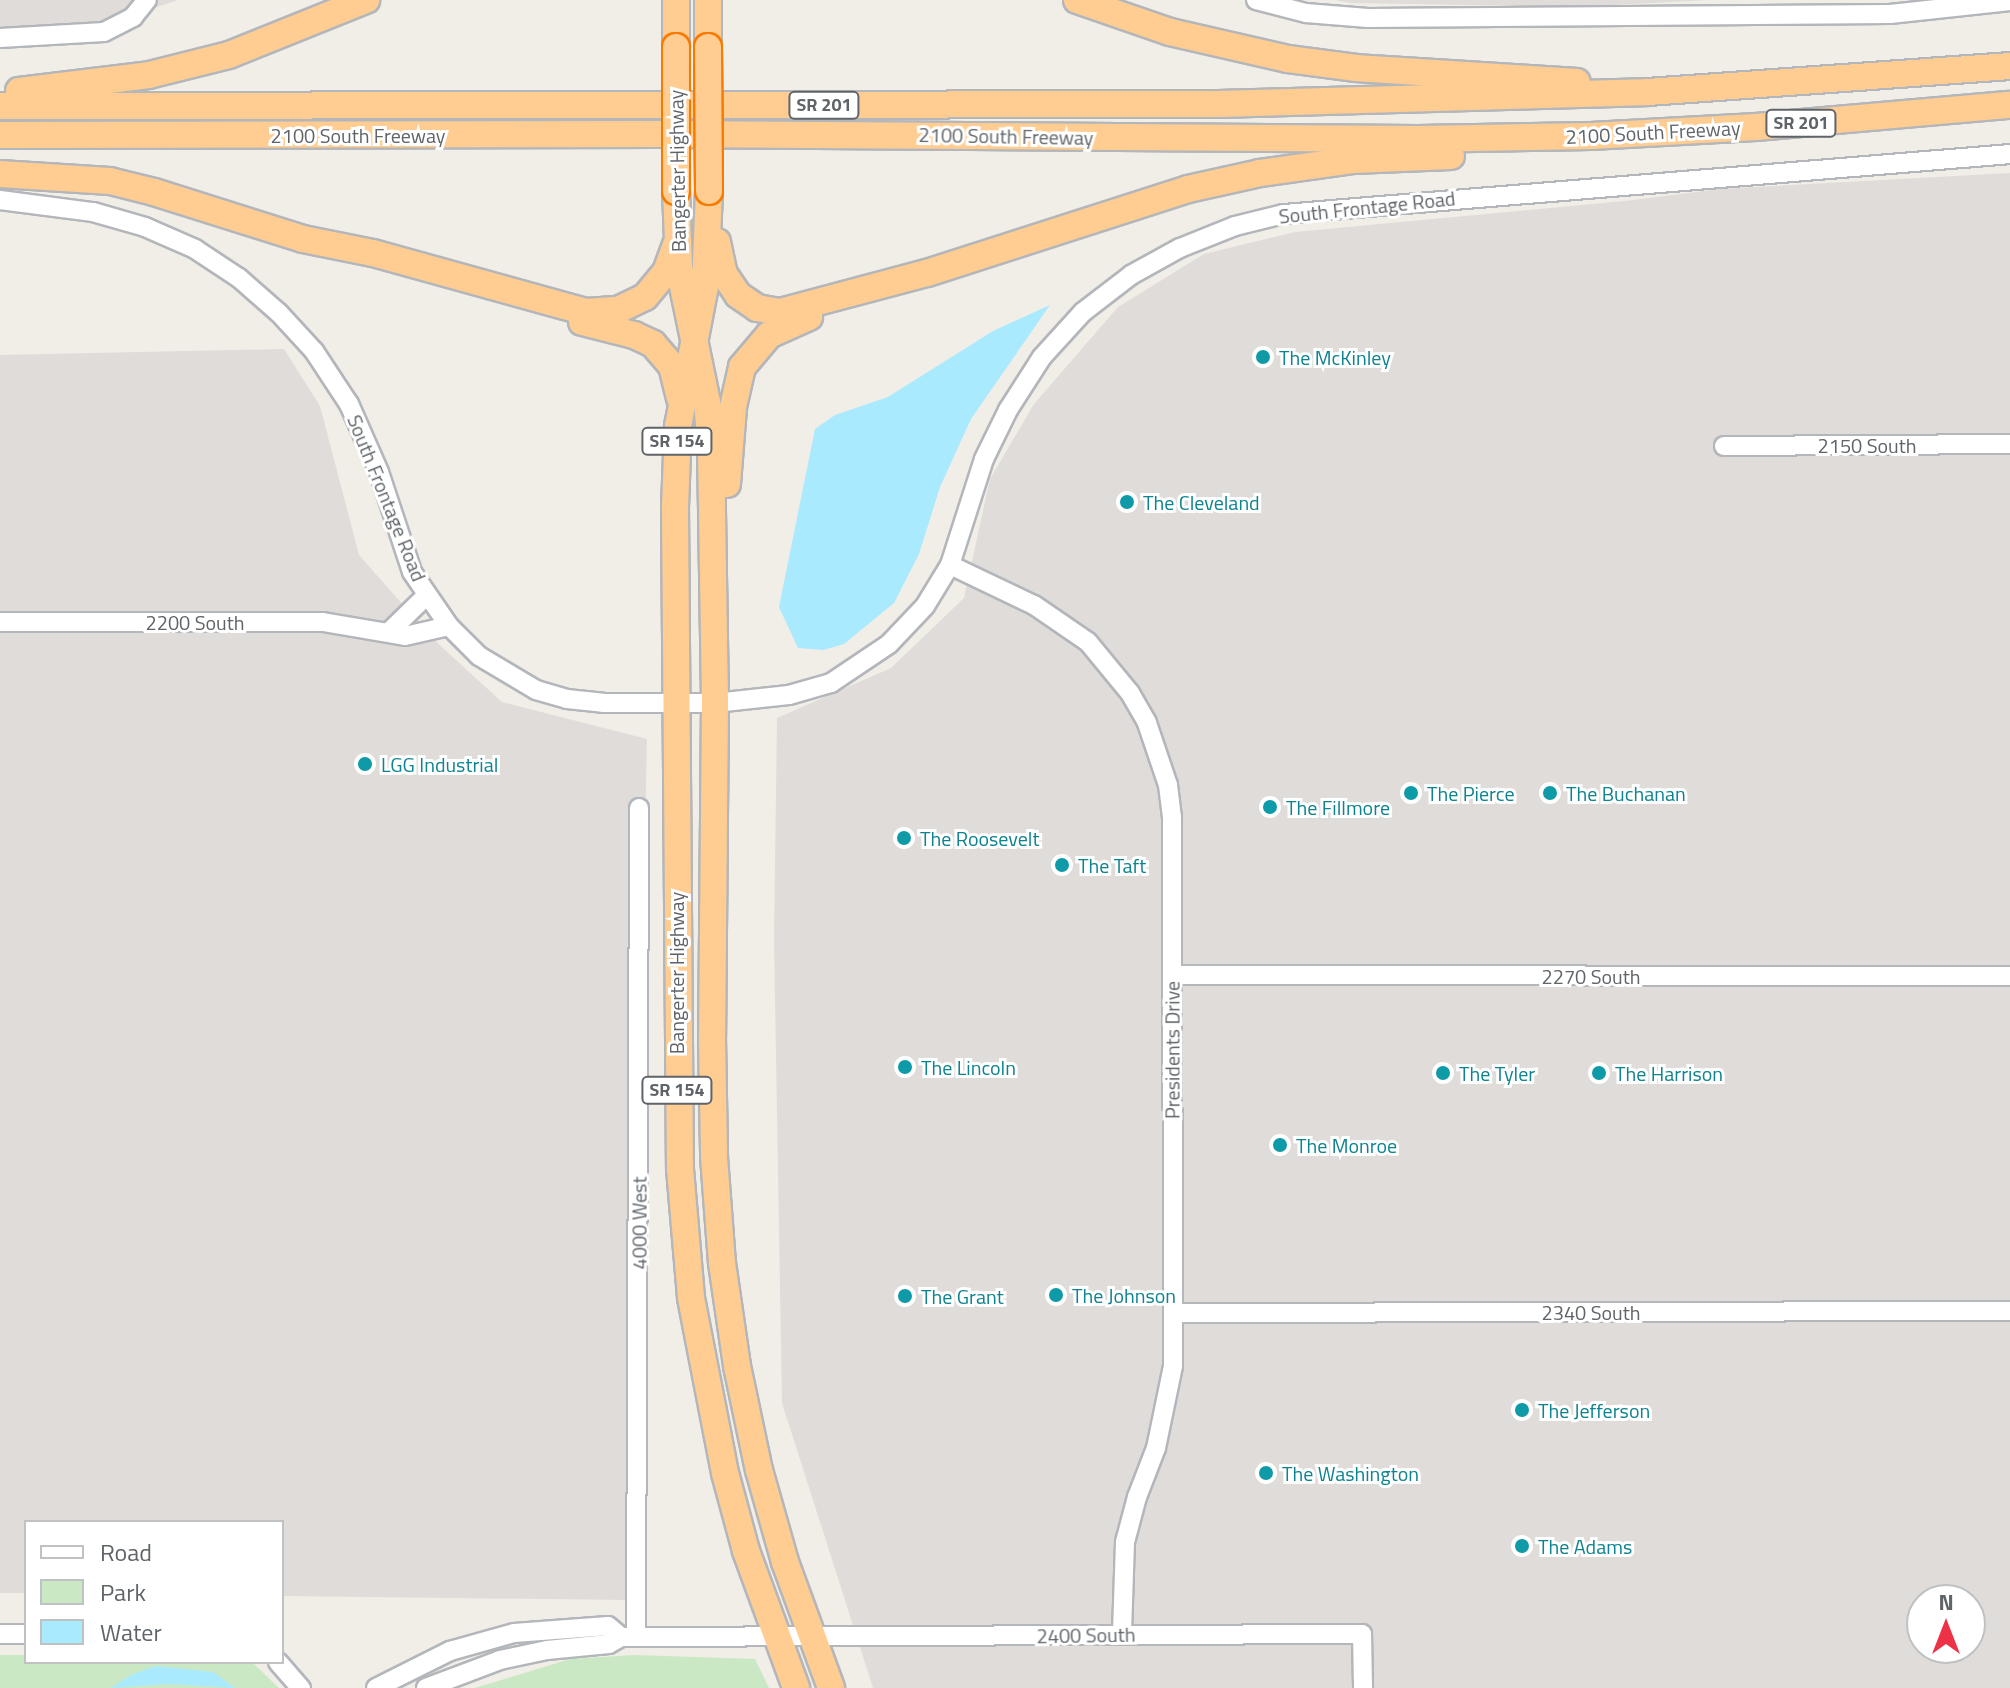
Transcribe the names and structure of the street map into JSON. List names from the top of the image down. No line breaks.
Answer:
{"streets":{"highway":["SR 201","2100 South Freeway","Bangerter Highway","SR 154"],"street":["South Frontage Road","2150 South","2200 South","2270 South","Presidents Drive","4000 West","2340 South","2400 South"]},"crossings":[["Bangerter Highway","South Frontage Road"],["Bangerter Highway","2400 South"],["South Frontage Road","2200 South"],["South Frontage Road","Presidents Drive"],["2270 South","Presidents Drive"],["Presidents Drive","2340 South"],["Presidents Drive","2400 South"],["4000 West","2400 South"]],"places":["The McKinley","The Cleveland","LGG Industrial","The Pierce","The Buchanan","The Fillmore","The Roosevelt","The Taft","The Lincoln","The Tyler","The Harrison","The Monroe","The Johnson","The Grant","The Jefferson","The Washington","The Adams"],"legend":["Road","Park","Water"],"north":"top"}
